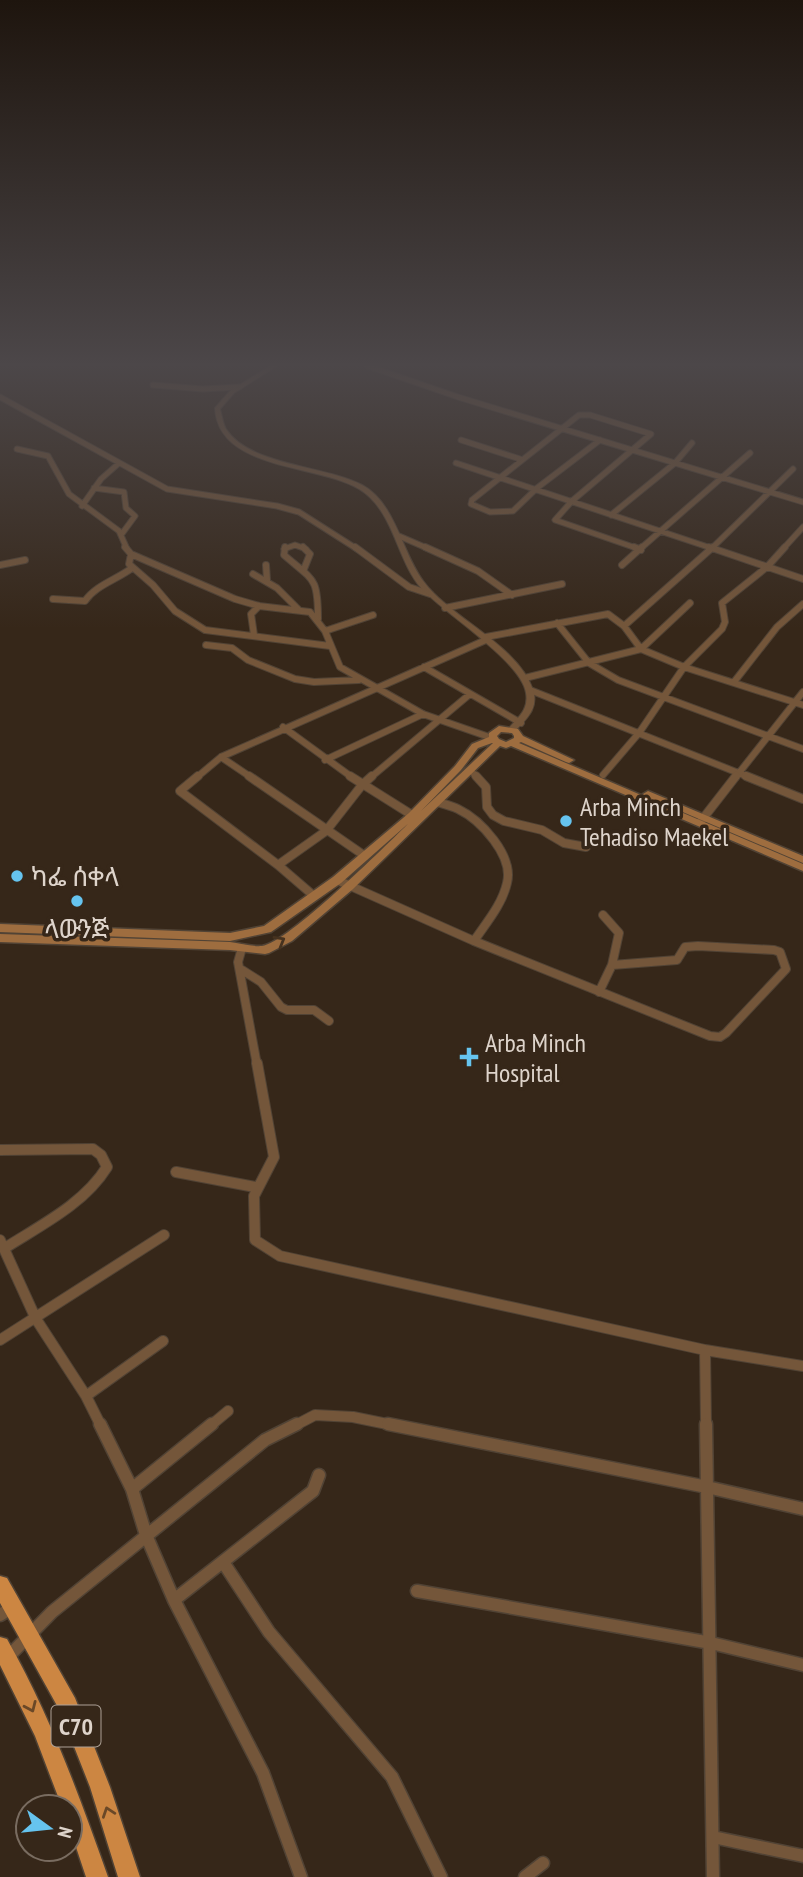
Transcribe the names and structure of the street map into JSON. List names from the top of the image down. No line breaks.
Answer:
{"streets":{"highway":["C70"]},"places":{"other":["Arba Minch Tehadiso Maekel","ካፌ ሰቀላ","ላውንጅ"],"health":["Arba Minch Hospital"]},"north":"right"}
